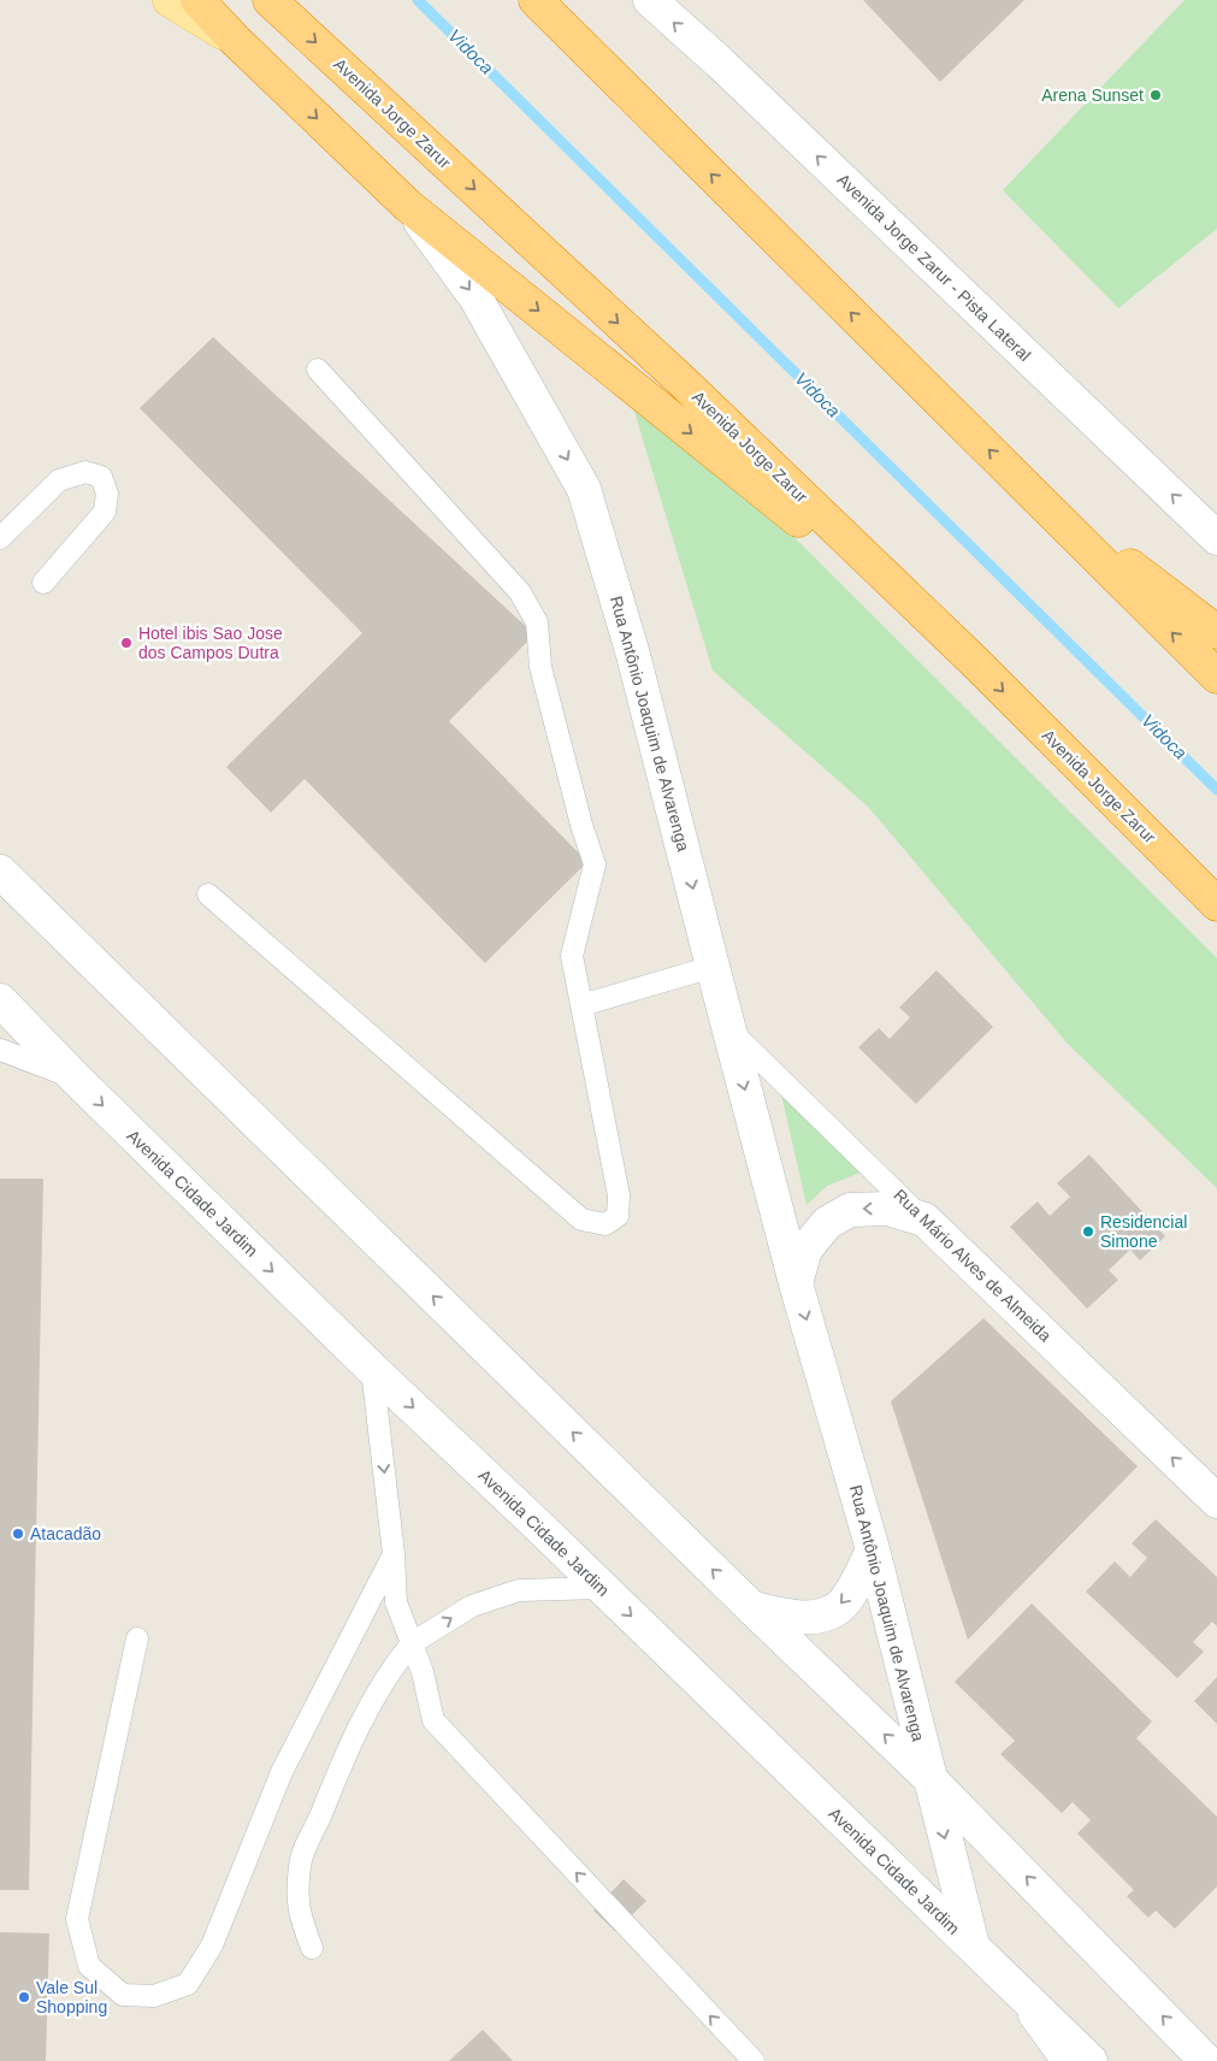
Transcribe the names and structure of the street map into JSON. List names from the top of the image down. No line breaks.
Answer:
{"streets":{"highway":["Avenida Jorge Zarur"],"main road":["Avenida Jorge Zarur - Pista Lateral","Rua Antônio Joaquim de Alvarenga","Avenida Cidade Jardim","Rua Mário Alves de Almeida"]},"crossings":[["Rua Antônio Joaquim de Alvarenga","Avenida Cidade Jardim"],["Rua Antônio Joaquim de Alvarenga","Rua Mário Alves de Almeida"]],"one_way":["Avenida Jorge Zarur - Pista Lateral","Rua Antônio Joaquim de Alvarenga","Rua Mário Alves de Almeida"],"water":["Vidoca"],"places":["Arena Sunset","Hotel ibis Sao Jose dos Campos Dutra","Residencial Simone","Atacadão","Vale Sul Shopping"]}
